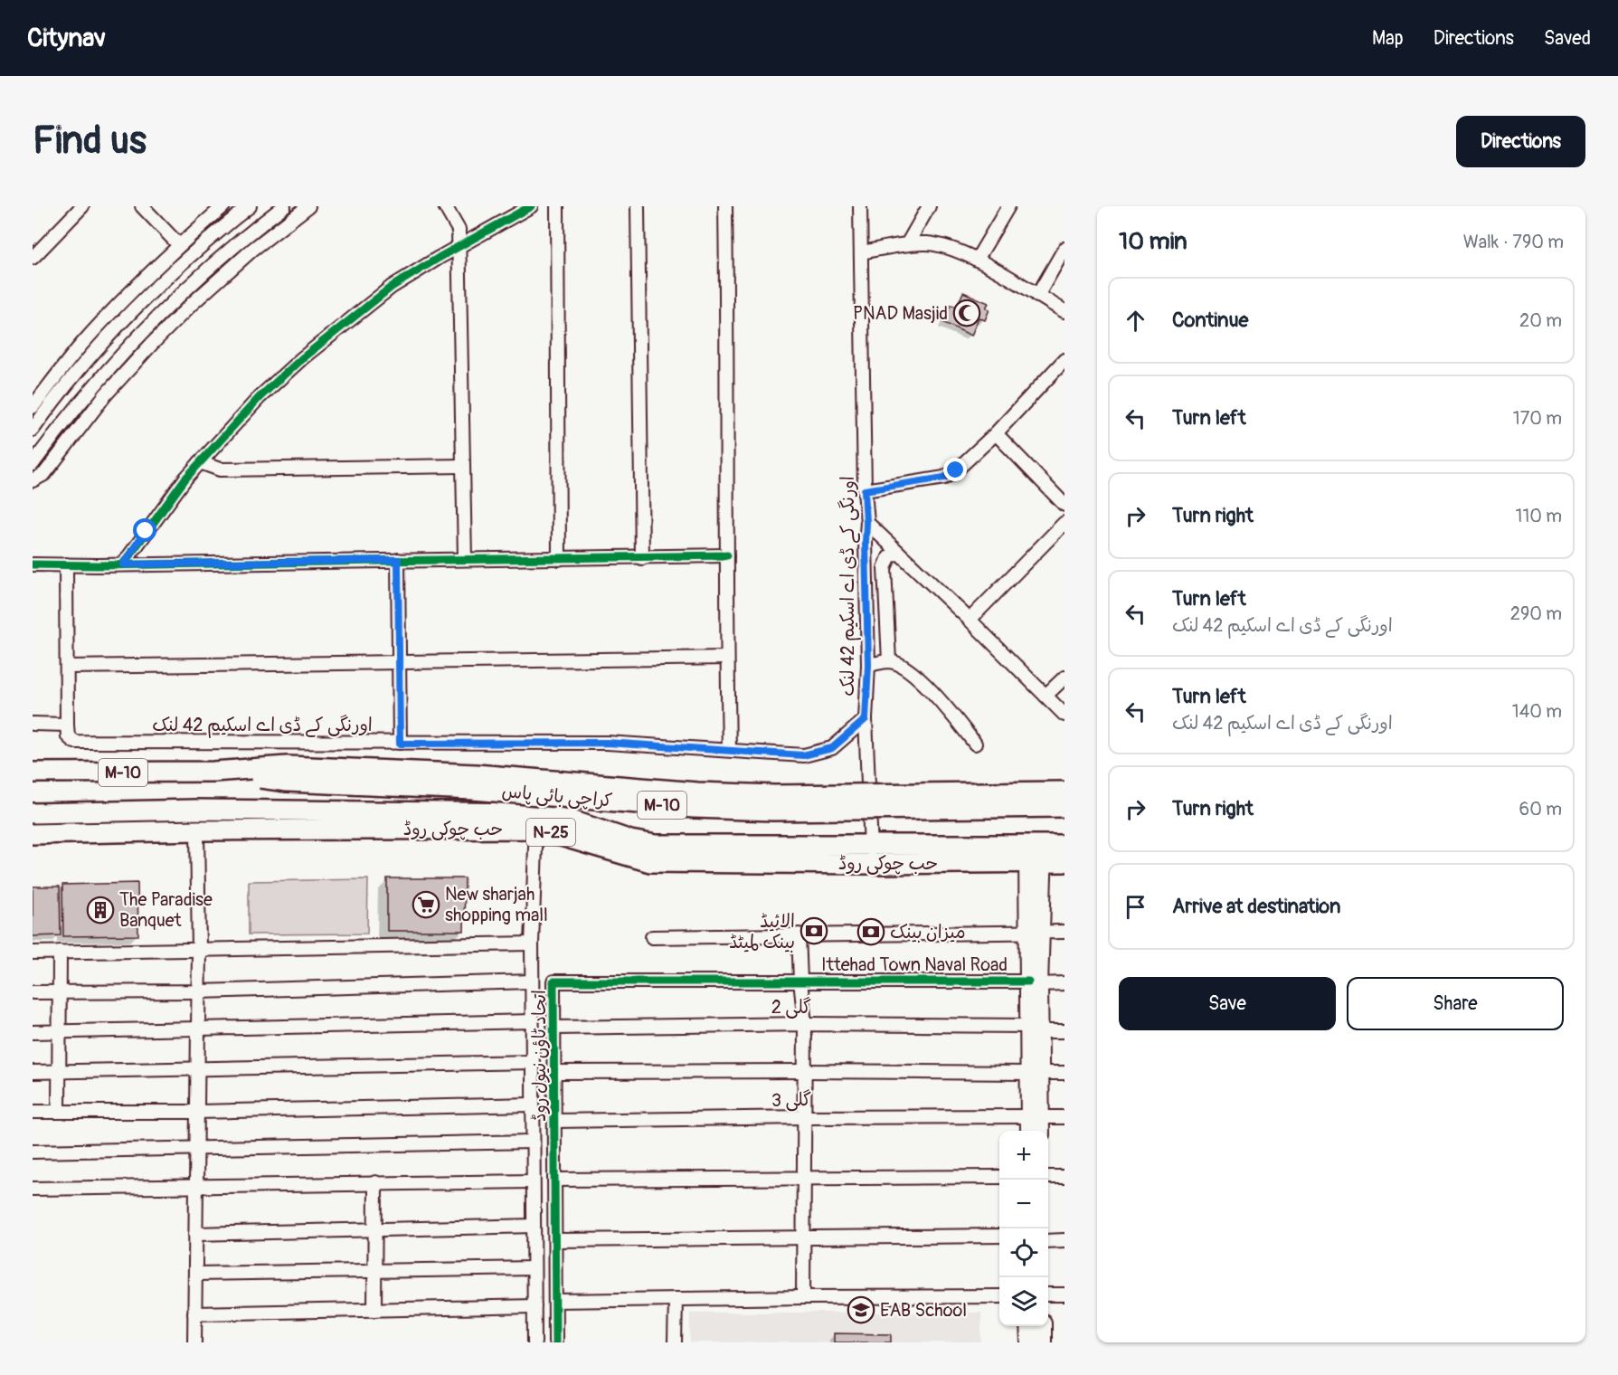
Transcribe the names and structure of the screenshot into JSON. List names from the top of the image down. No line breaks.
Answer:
{"streets":{"highway":["M-10","کراچی بائی پاس","حب چوکی روڈ","N-25"],"street":["اورنگی کے ڈی اے اسکیم 42 لنک","Ittehad Town Naval Road","گلی 2","اتحاد ٹاؤن نیول روڈ","گلی 3"]},"crossings":[["Ittehad Town Naval Road","اتحاد ٹاؤن نیول روڈ"],["گلی 2","اتحاد ٹاؤن نیول روڈ"],["اتحاد ٹاؤن نیول روڈ","گلی 3"]],"places":{"mosque":["PNAD Masjid"],"supermarket":["New sharjah shopping mall"],"building":["The Paradise Banquet"],"bank":["الائیڈ بینک لمیٹڈ","میزان بینک"],"school or university":["EAB School"]},"page":{"header":"Citynav","nav":["Map","Directions","Saved"],"buttons":["Directions",["Save","Share"]],"title":"Find us","heading":["10 min","Walk · 790 m"],"list":[["Continue","20 m"],["Turn left","170 m"],["Turn right","110 m"],["Turn left","اورنگی کے ڈی اے اسکیم 42 لنک","290 m"],["Turn left","اورنگی کے ڈی اے اسکیم 42 لنک","140 m"],["Turn right","60 m"],"Arrive at destination"],"map_buttons":["+","−"]}}
